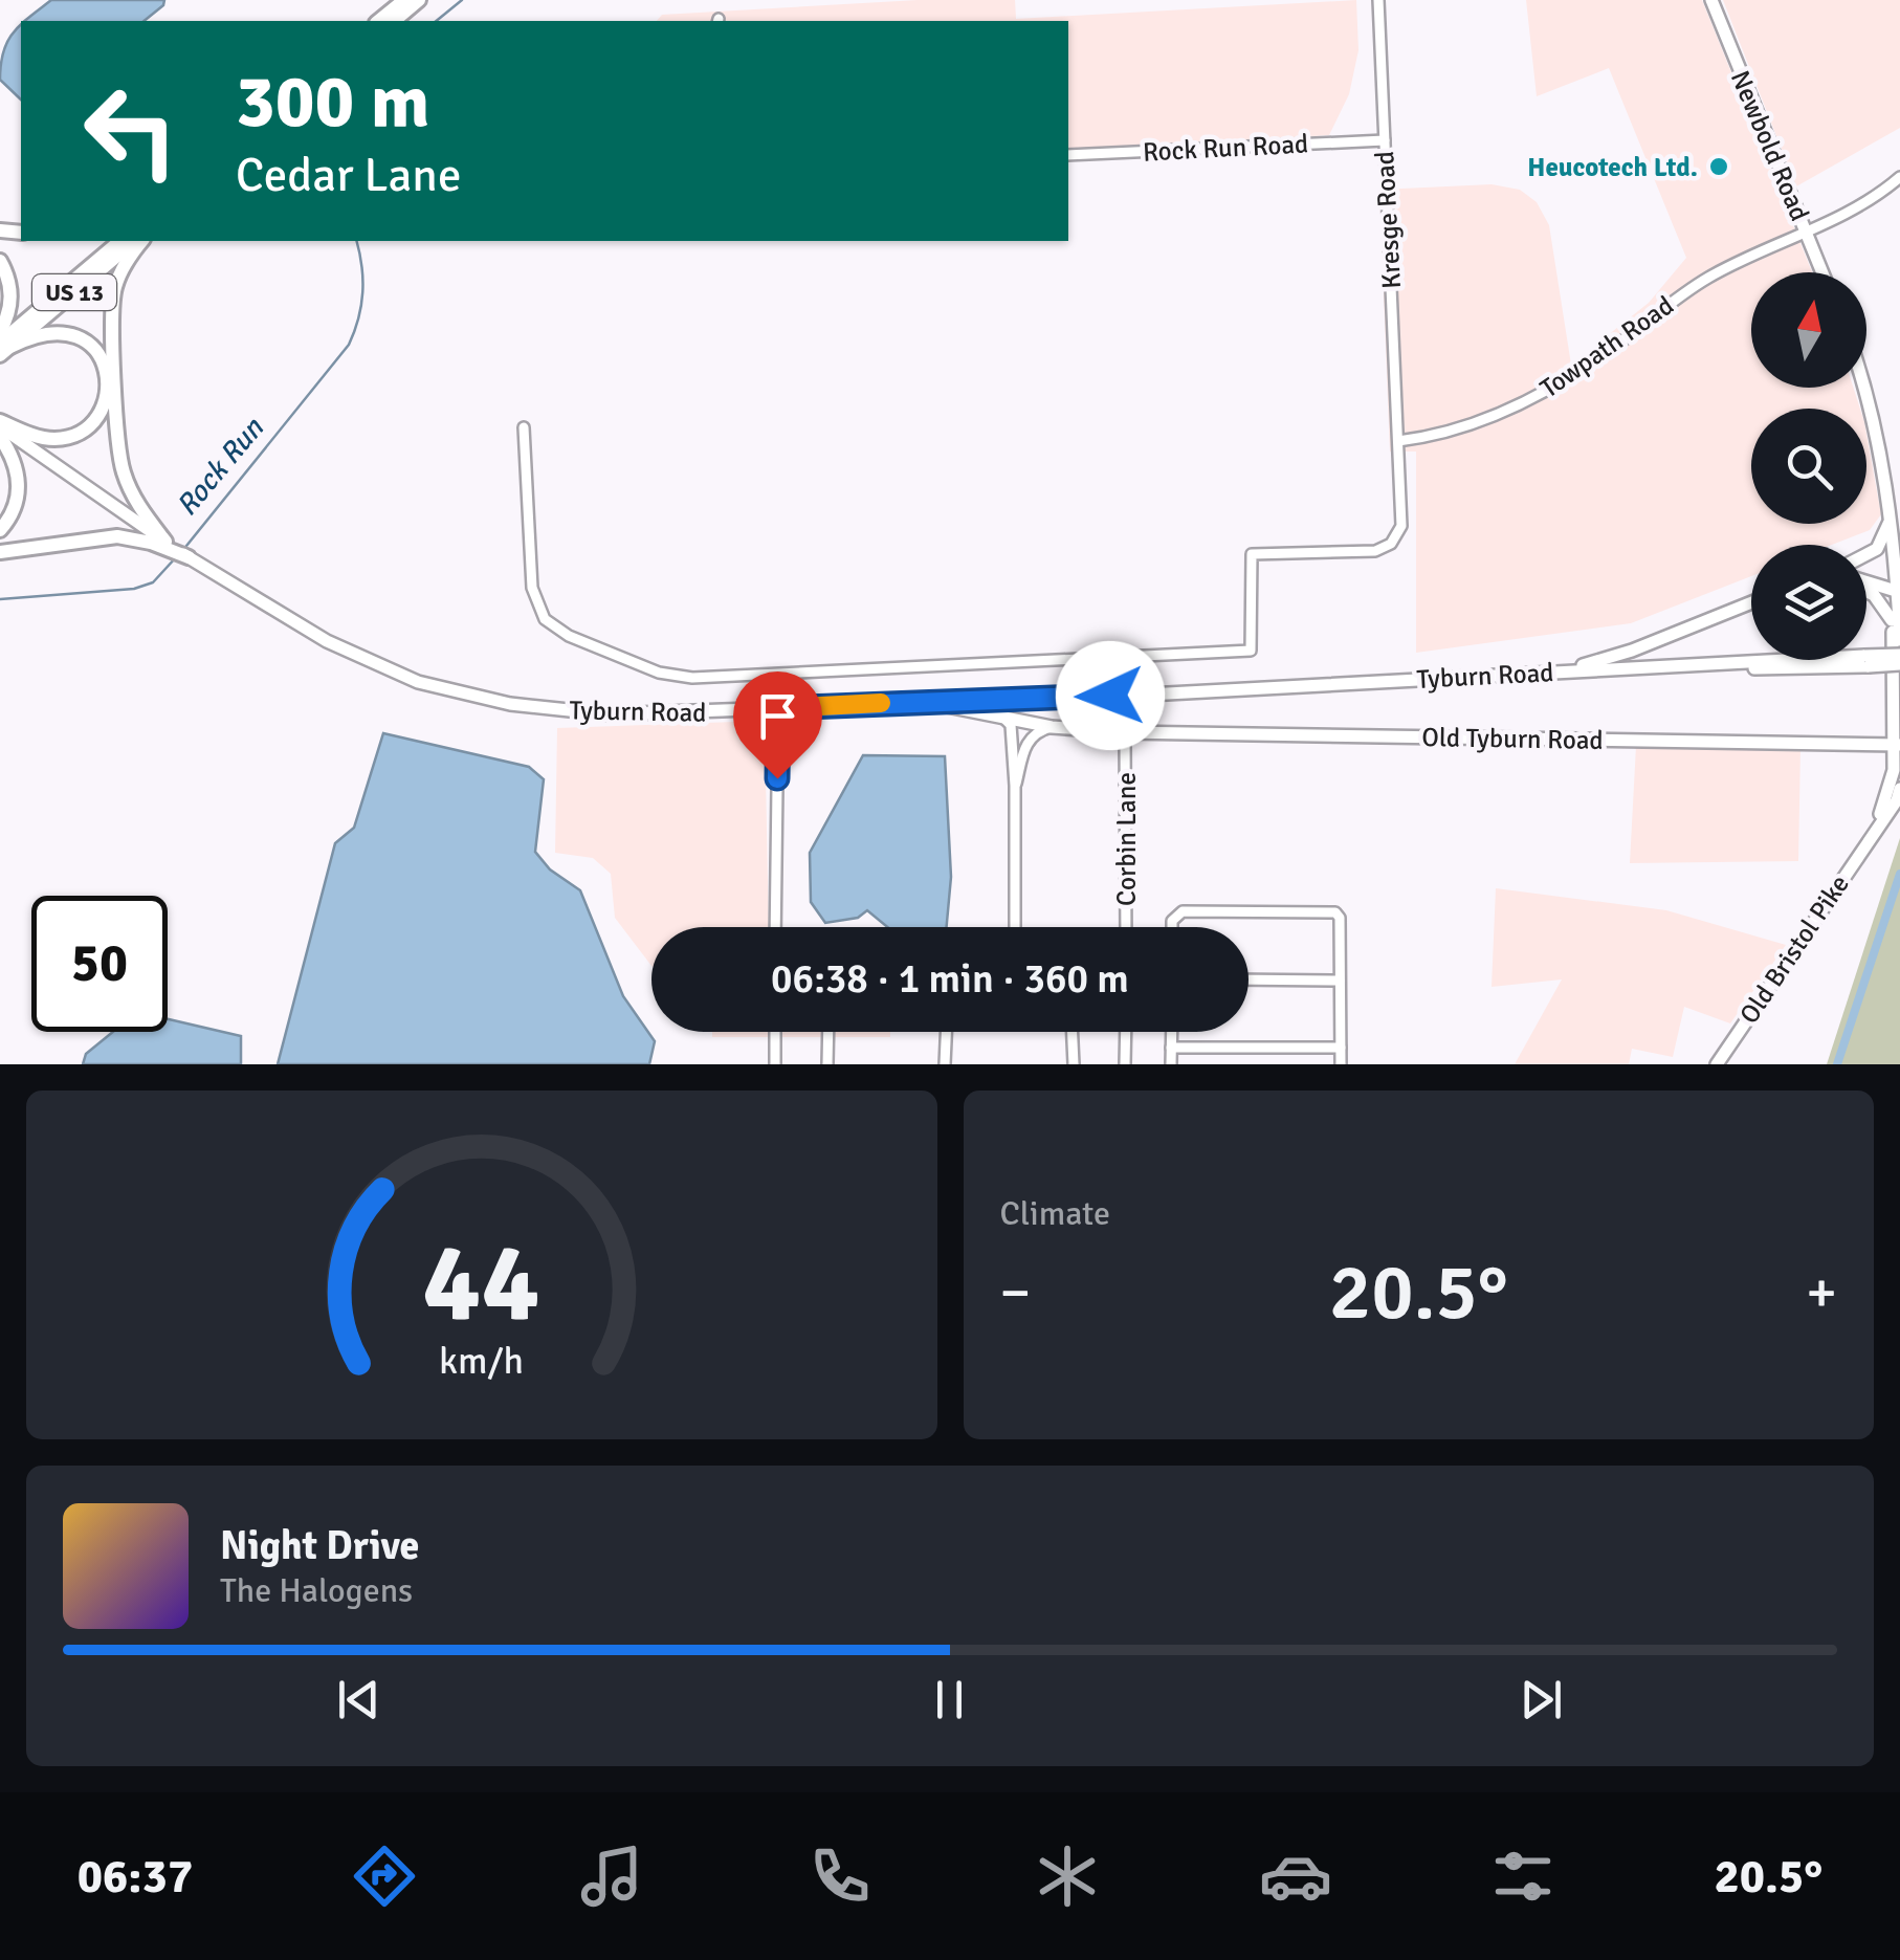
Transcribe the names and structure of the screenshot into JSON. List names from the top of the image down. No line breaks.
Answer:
{"streets":{"highway":["US 13"],"main road":["Newbold Road","Tyburn Road","Old Tyburn Road","Old Bristol Pike"],"street":["Rock Run Road","Kresge Road","Towpath Road","Corbin Lane"]},"crossings":[["Newbold Road","Towpath Road"],["Rock Run Road","Kresge Road"],["Kresge Road","Towpath Road"],["Tyburn Road","Old Tyburn Road"],["Old Tyburn Road","Corbin Lane"],["Old Tyburn Road","Old Bristol Pike"]],"water":["Rock Run"],"places":["Heucotech Ltd."],"north":"top","page":{"turn":["300 m","Cedar Lane"],"limit":"50","trip":"06:38 · 1 min · 360 m","tile":"Climate","heat":["−","20.5°","+"],"song":["Night Drive","The Halogens"],"tabs":["06:37","20.5°"],"gauge":["44","km/h"]}}
